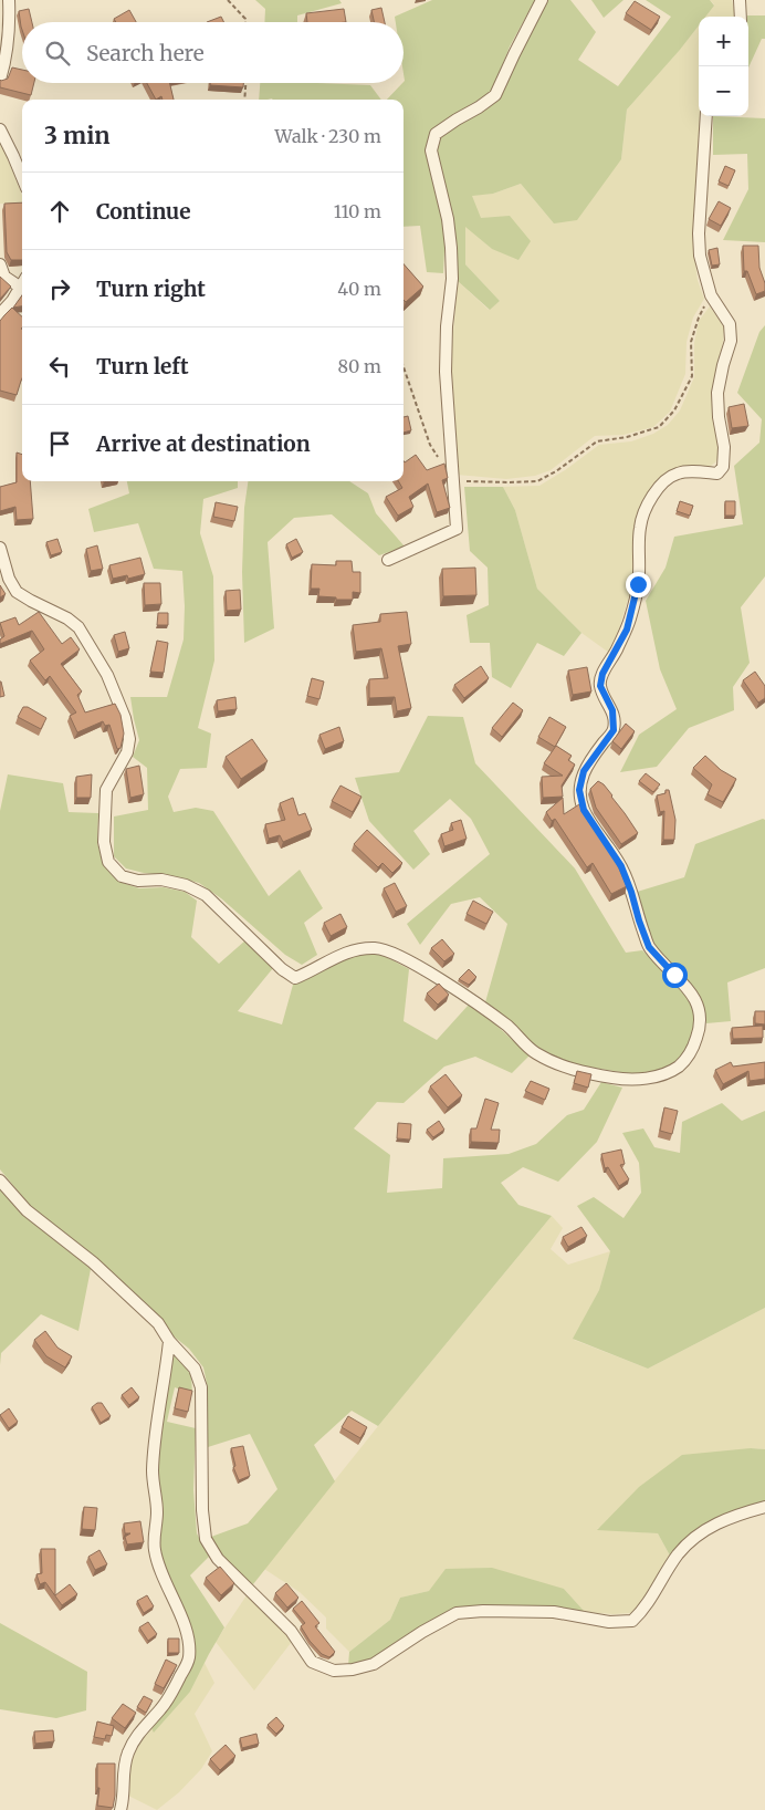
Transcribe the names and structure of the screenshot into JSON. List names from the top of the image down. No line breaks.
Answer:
{"page":{"map_buttons":["+","−"],"search":"Search here","heading":["3 min","Walk · 230 m"],"list":[["Continue","110 m"],["Turn right","40 m"],["Turn left","80 m"],"Arrive at destination"]}}
